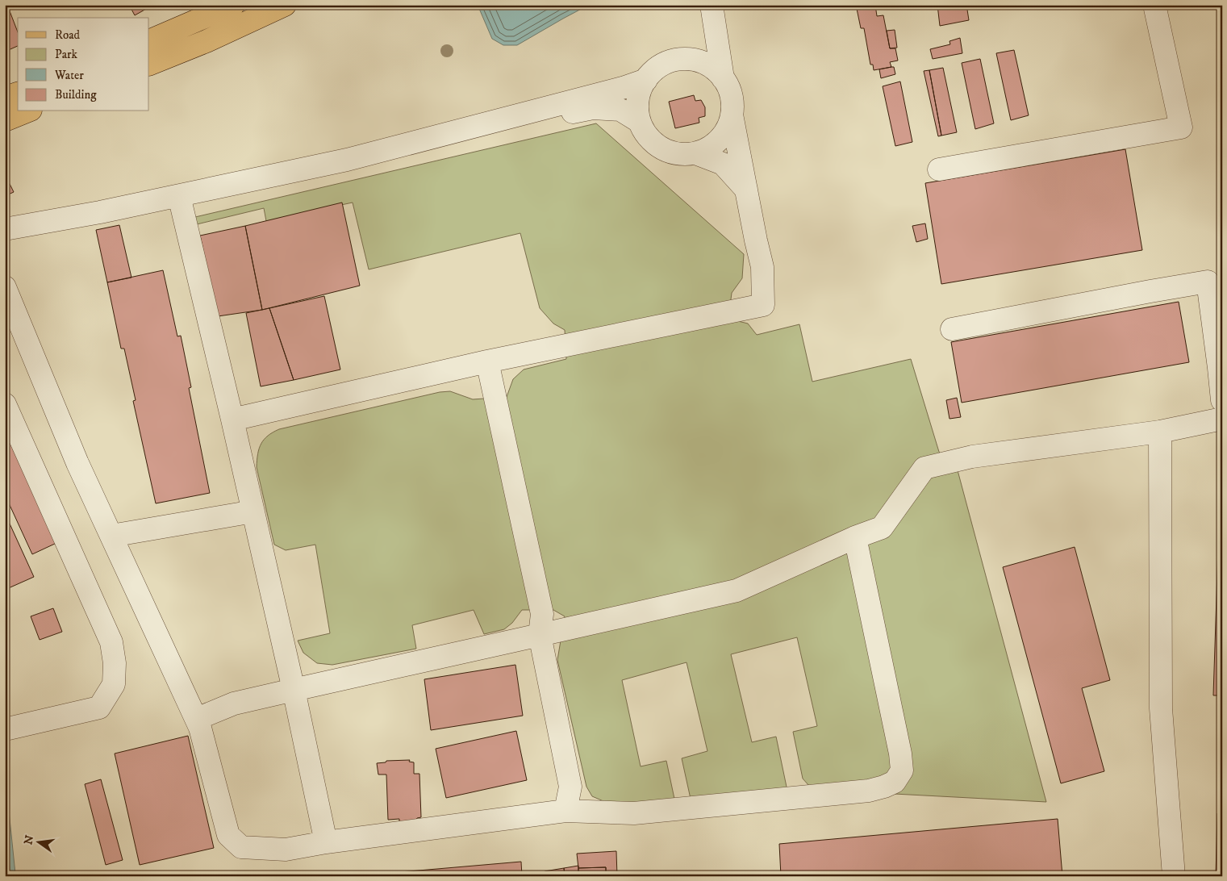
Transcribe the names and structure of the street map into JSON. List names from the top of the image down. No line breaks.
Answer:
{"legend":["Road","Park","Water","Building"],"north":"left"}
